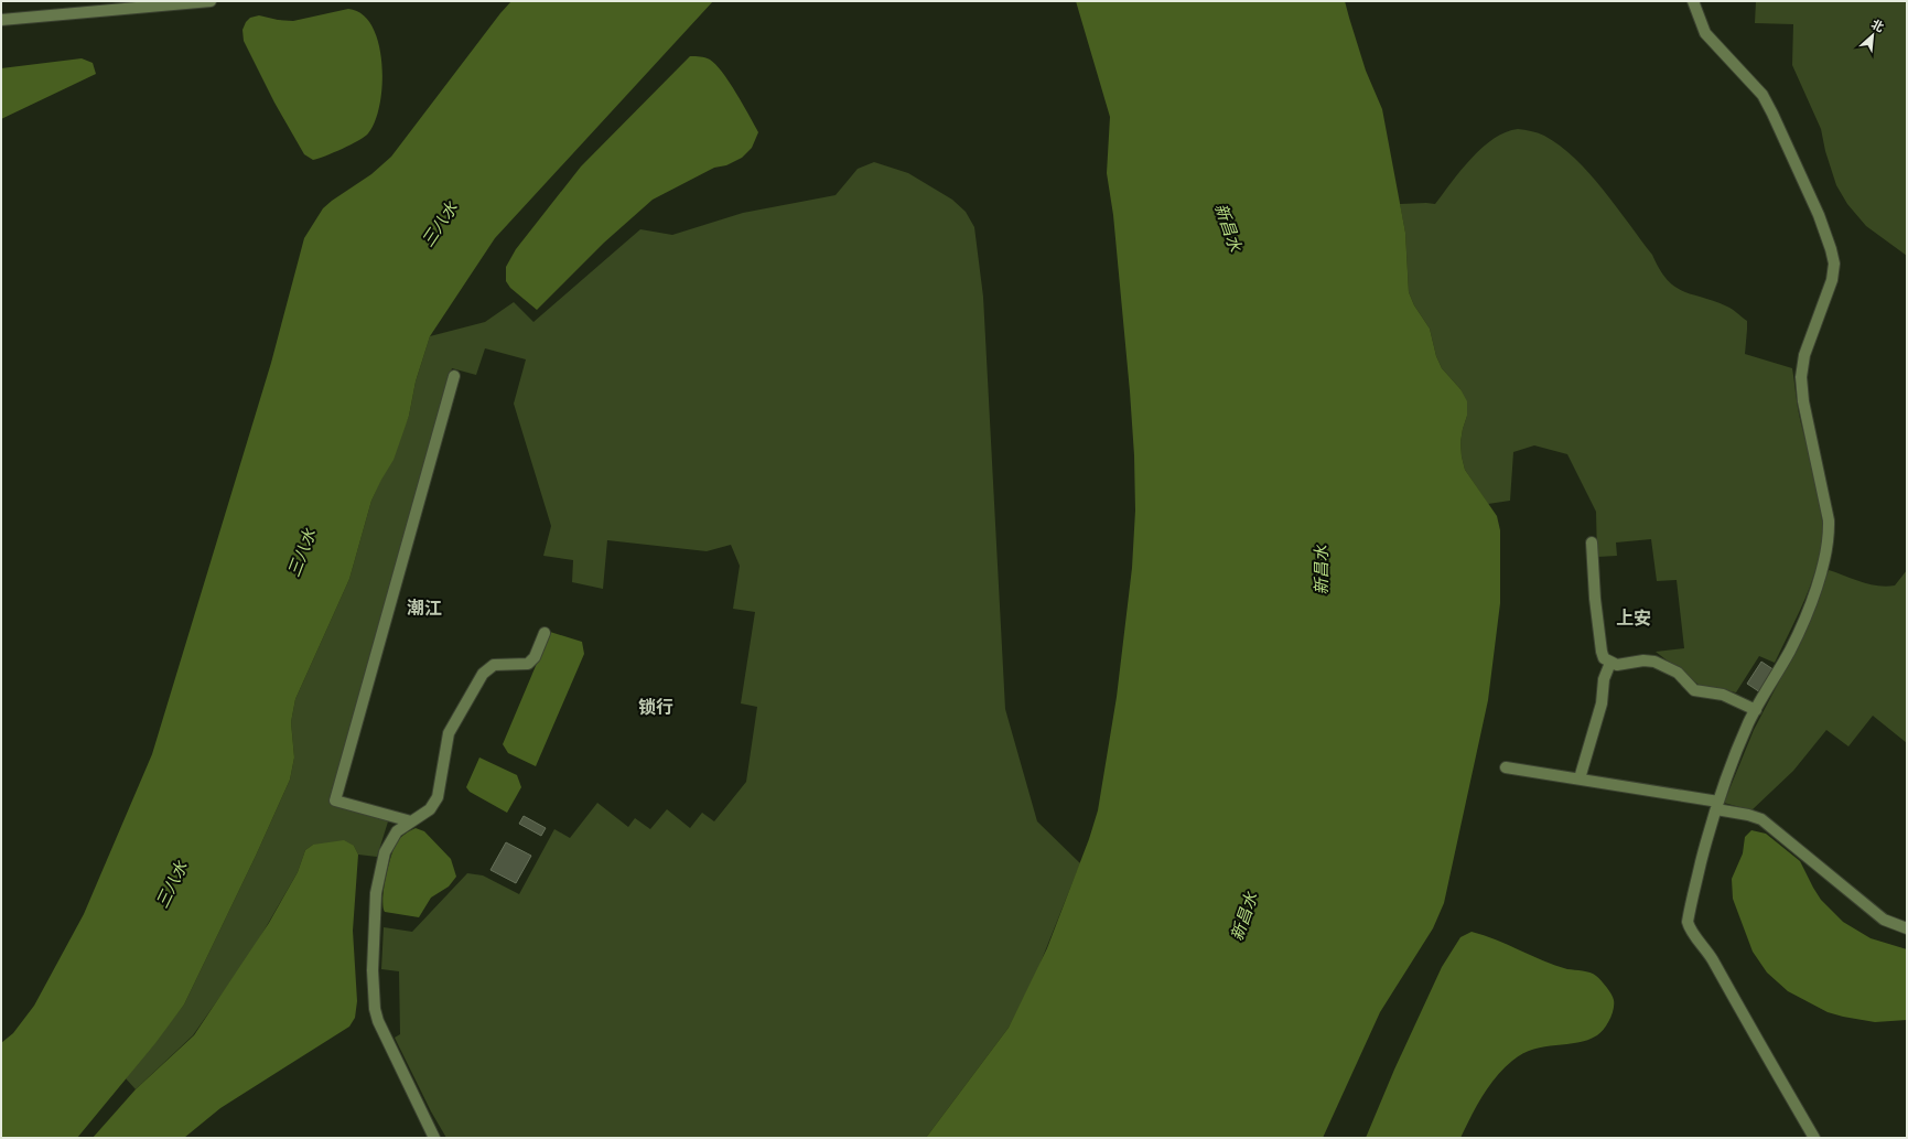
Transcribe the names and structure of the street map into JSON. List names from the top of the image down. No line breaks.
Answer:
{"districts":["潮江","上安","锁行"],"water":["三八水","新昌水"],"north":"top right"}
